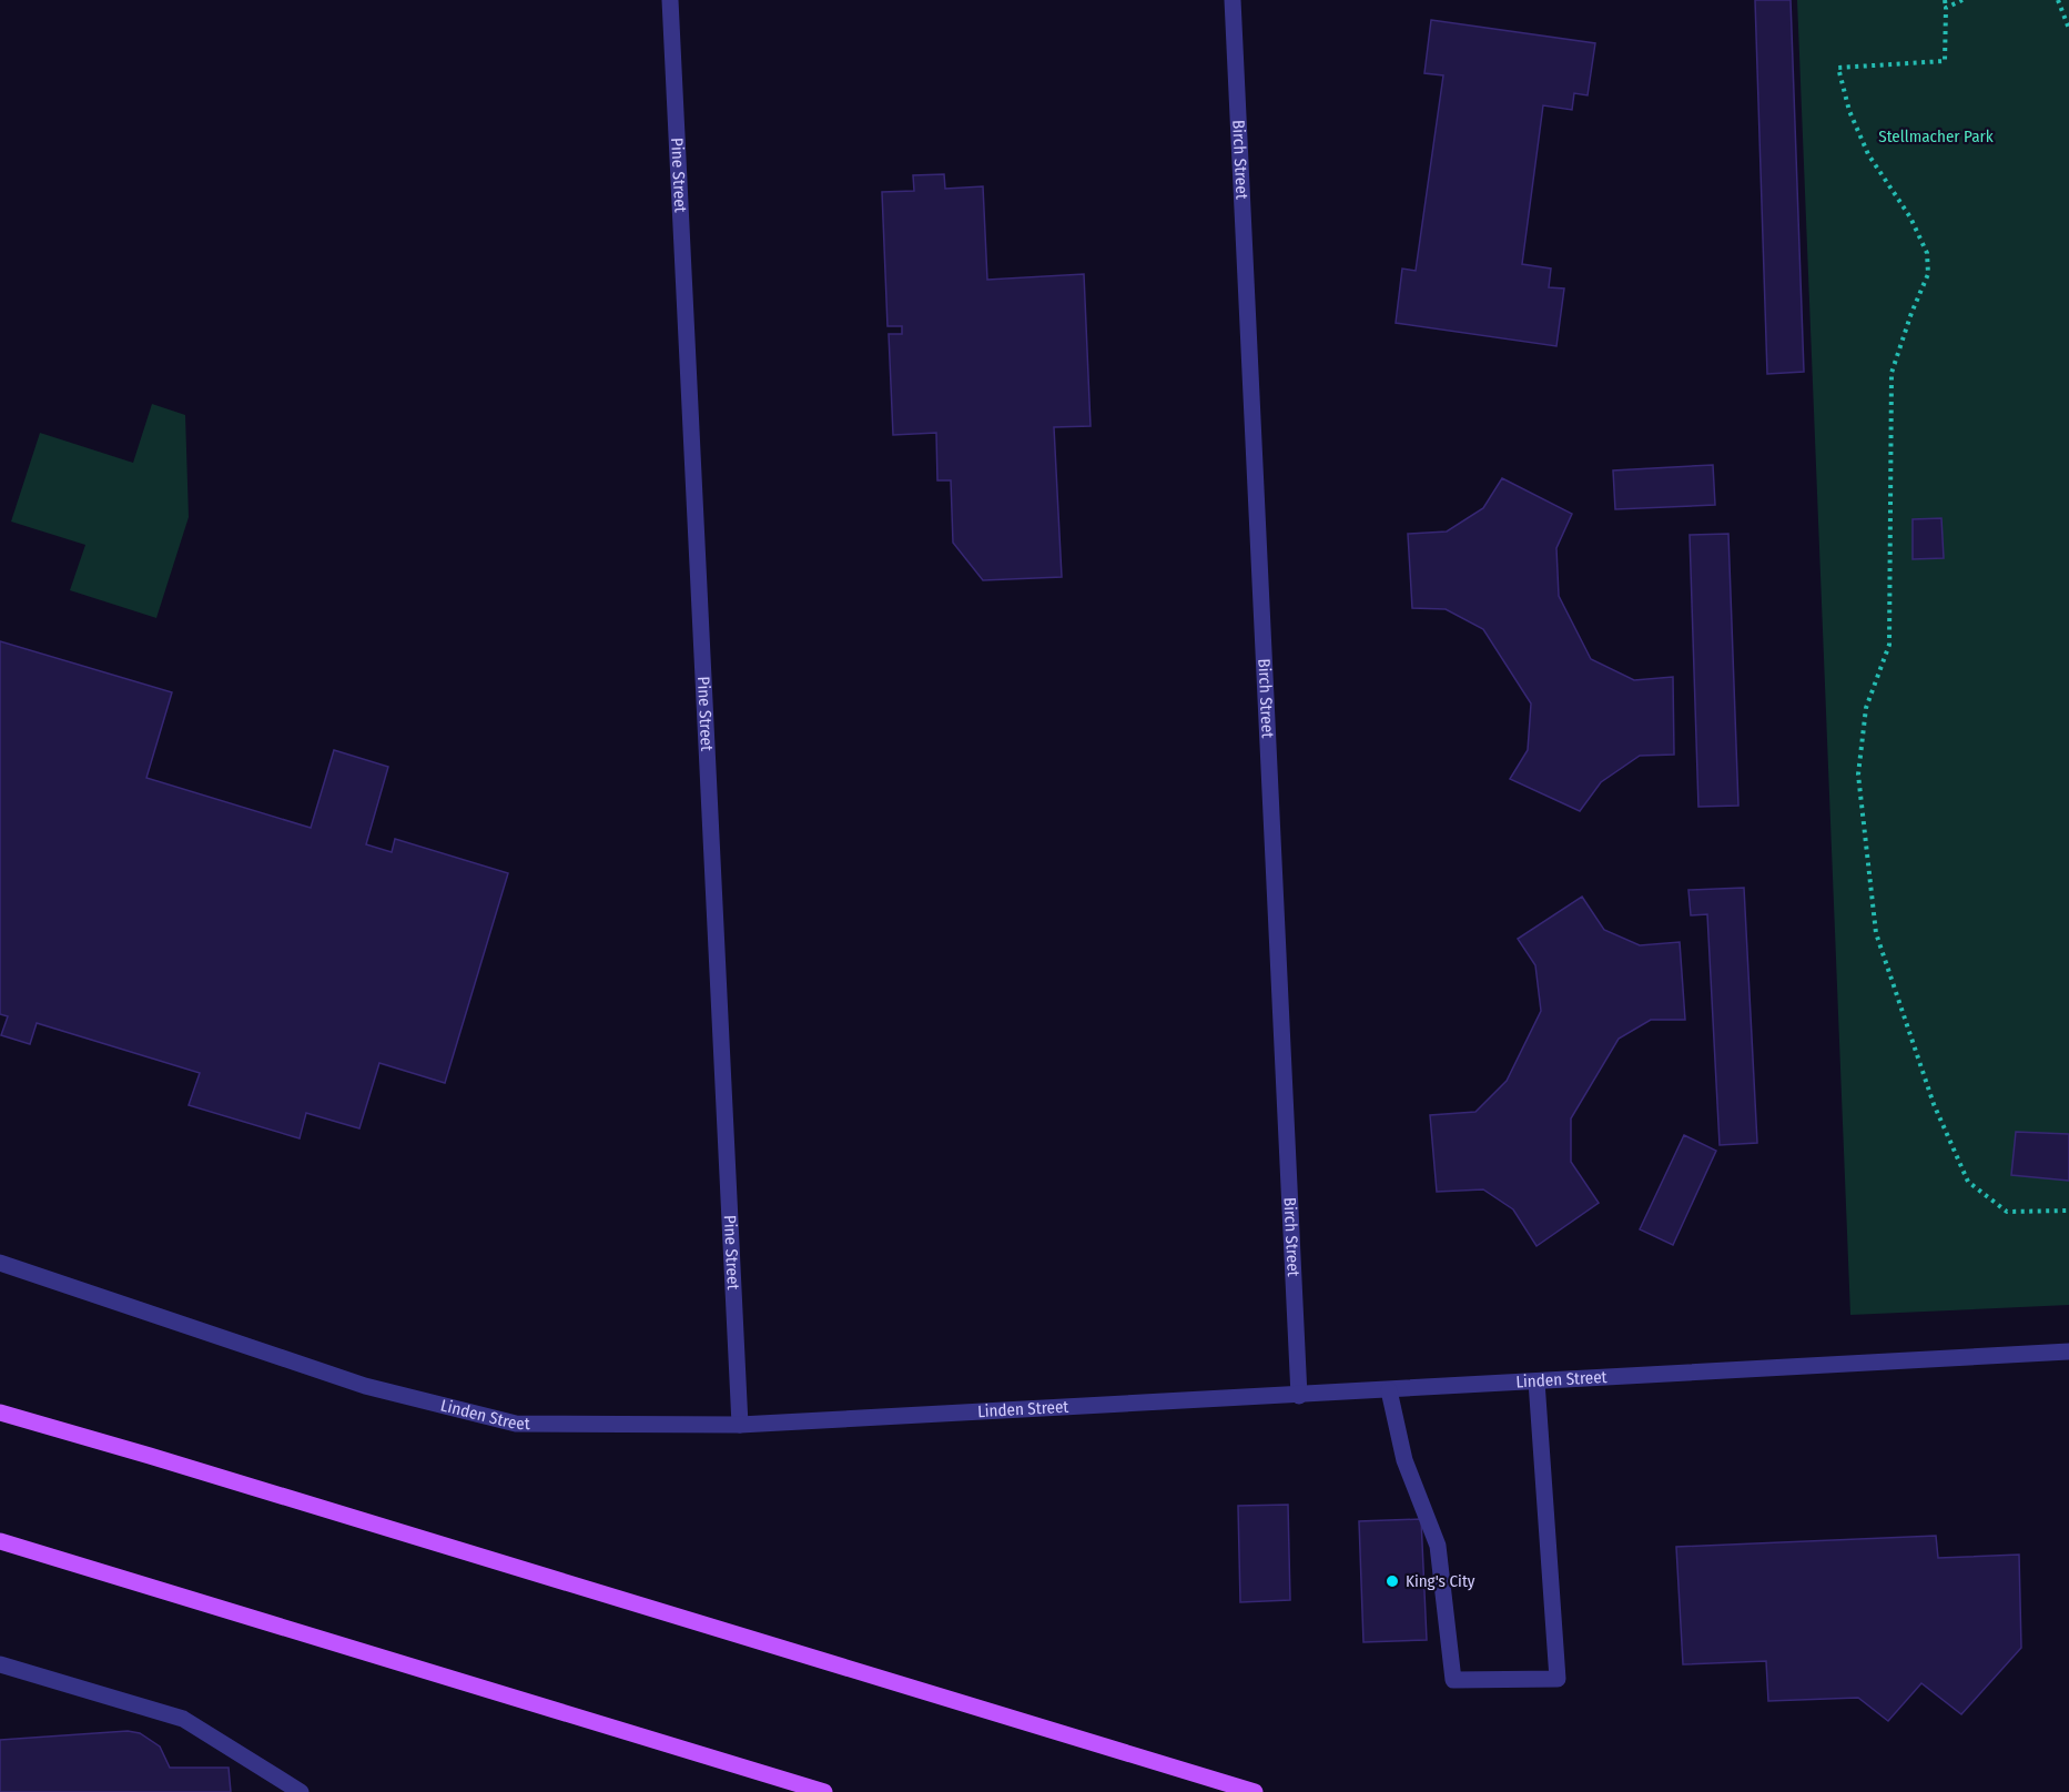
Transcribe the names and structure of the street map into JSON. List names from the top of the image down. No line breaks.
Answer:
{"streets":{"street":["Birch Street","Pine Street","Linden Street"]},"crossings":[["Birch Street","Linden Street"],["Pine Street","Linden Street"]],"parks":["Stellmacher Park"],"places":["King's City"]}
